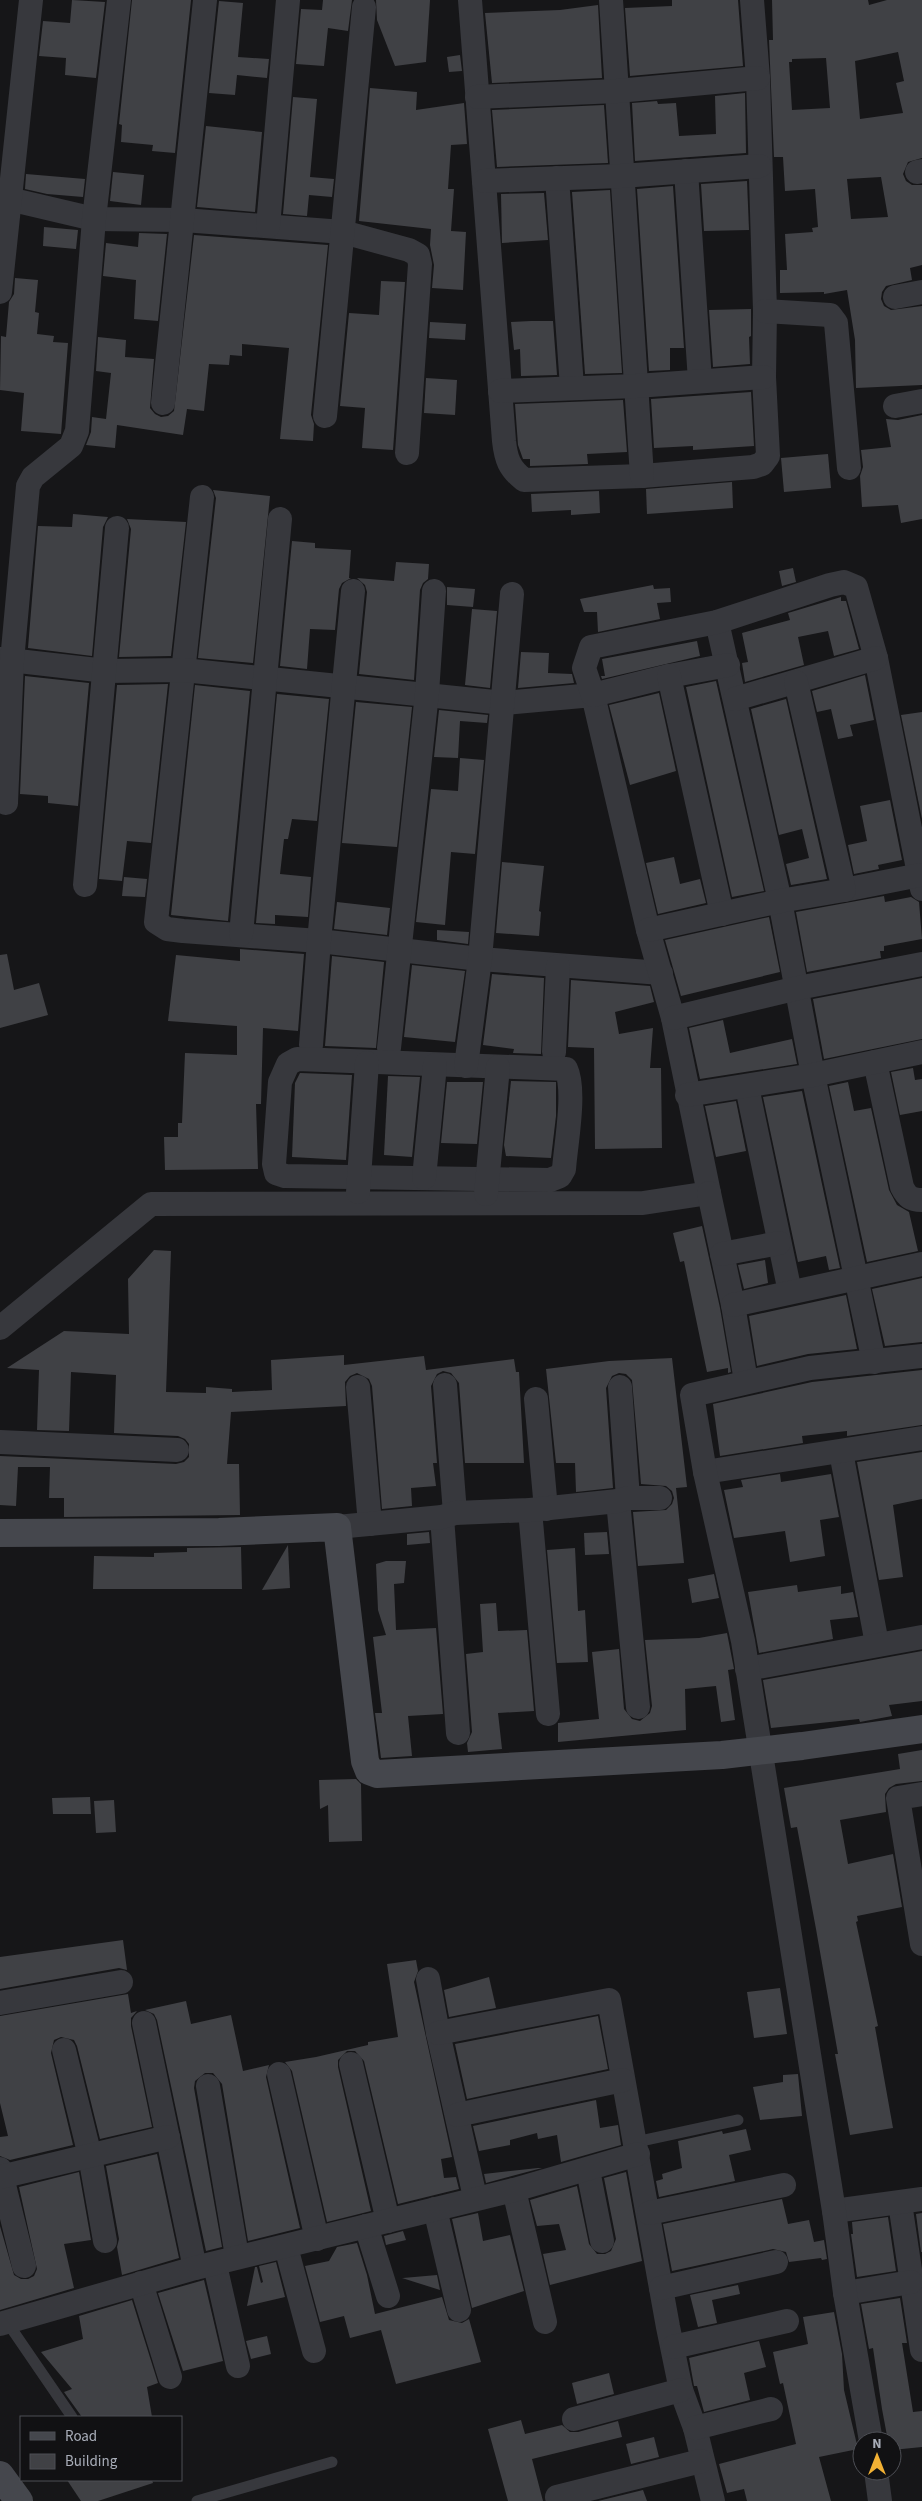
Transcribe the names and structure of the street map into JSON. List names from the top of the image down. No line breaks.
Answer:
{"legend":["Road","Building"],"north":"top"}
